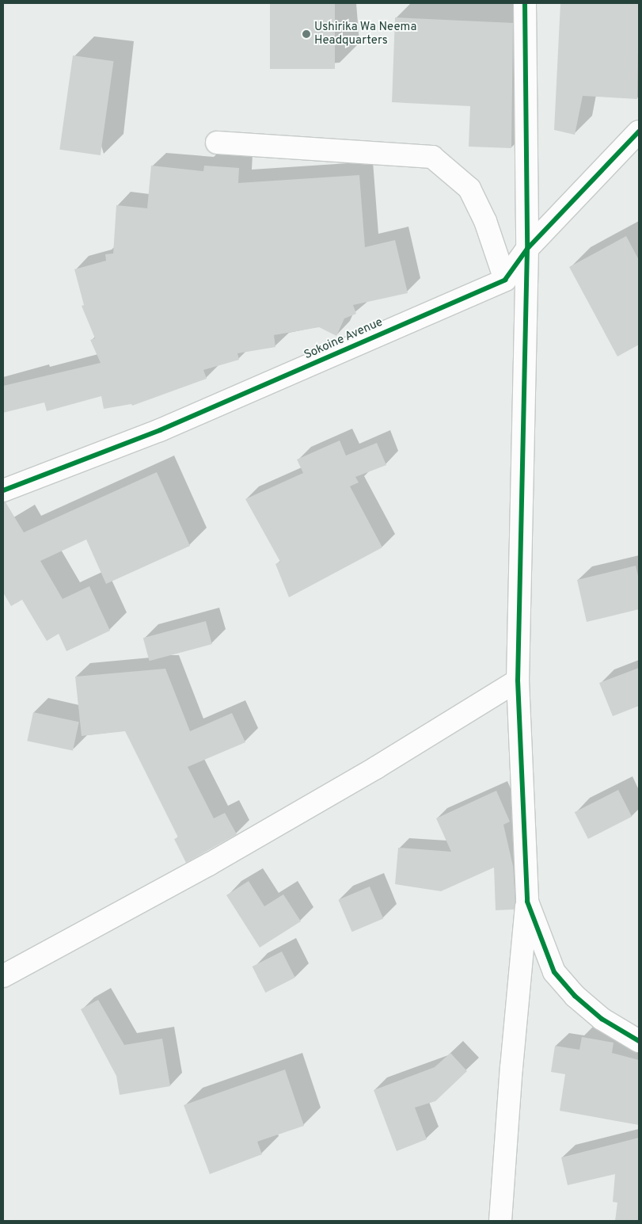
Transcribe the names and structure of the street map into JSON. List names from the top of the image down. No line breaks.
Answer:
{"streets":{"street":["Sokoine Avenue"]},"places":["Ushirika Wa Neema Headquarters"]}
